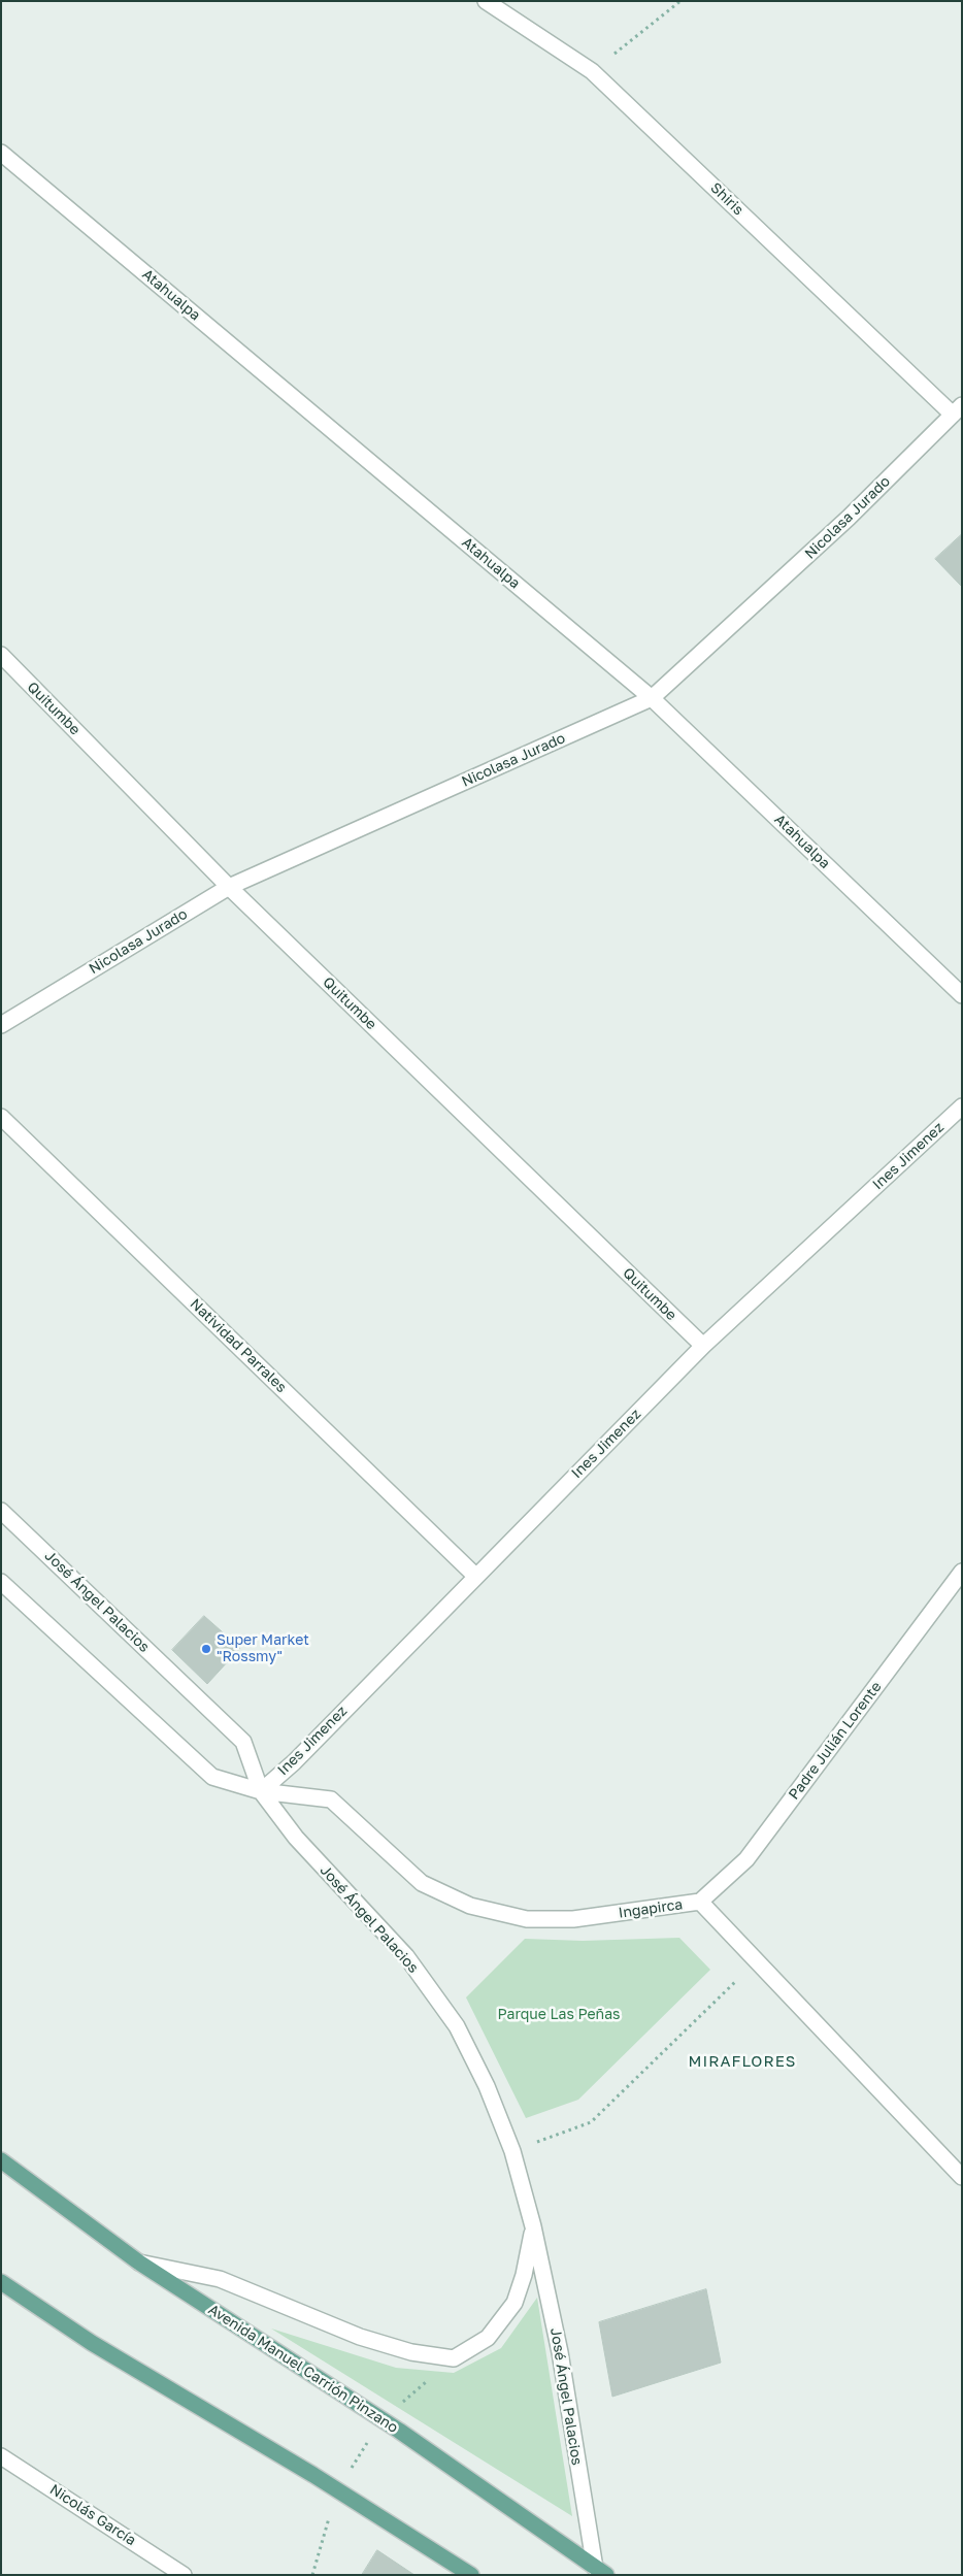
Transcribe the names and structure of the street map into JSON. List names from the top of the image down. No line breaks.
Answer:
{"streets":{"main road":["Avenida Manuel Carrión Pinzano"],"street":["Shiris","Atahualpa","Nicolasa Jurado","Quitumbe","Ines Jimenez","Natividad Parrales","José Ángel Palacios","Padre Julián Lorente","Ingapirca","Nicolás García"]},"crossings":[["Shiris","Nicolasa Jurado"],["Atahualpa","Nicolasa Jurado"],["Nicolasa Jurado","Quitumbe"],["Quitumbe","Ines Jimenez"],["Ines Jimenez","Natividad Parrales"],["Ines Jimenez","José Ángel Palacios"],["Ines Jimenez","Ingapirca"],["José Ángel Palacios","Ingapirca"],["José Ángel Palacios","Avenida Manuel Carrión Pinzano"],["Padre Julián Lorente","Ingapirca"]],"districts":["MIRAFLORES"],"parks":["Parque Las Peñas"],"places":["Super Market \"Rossmy\""]}
